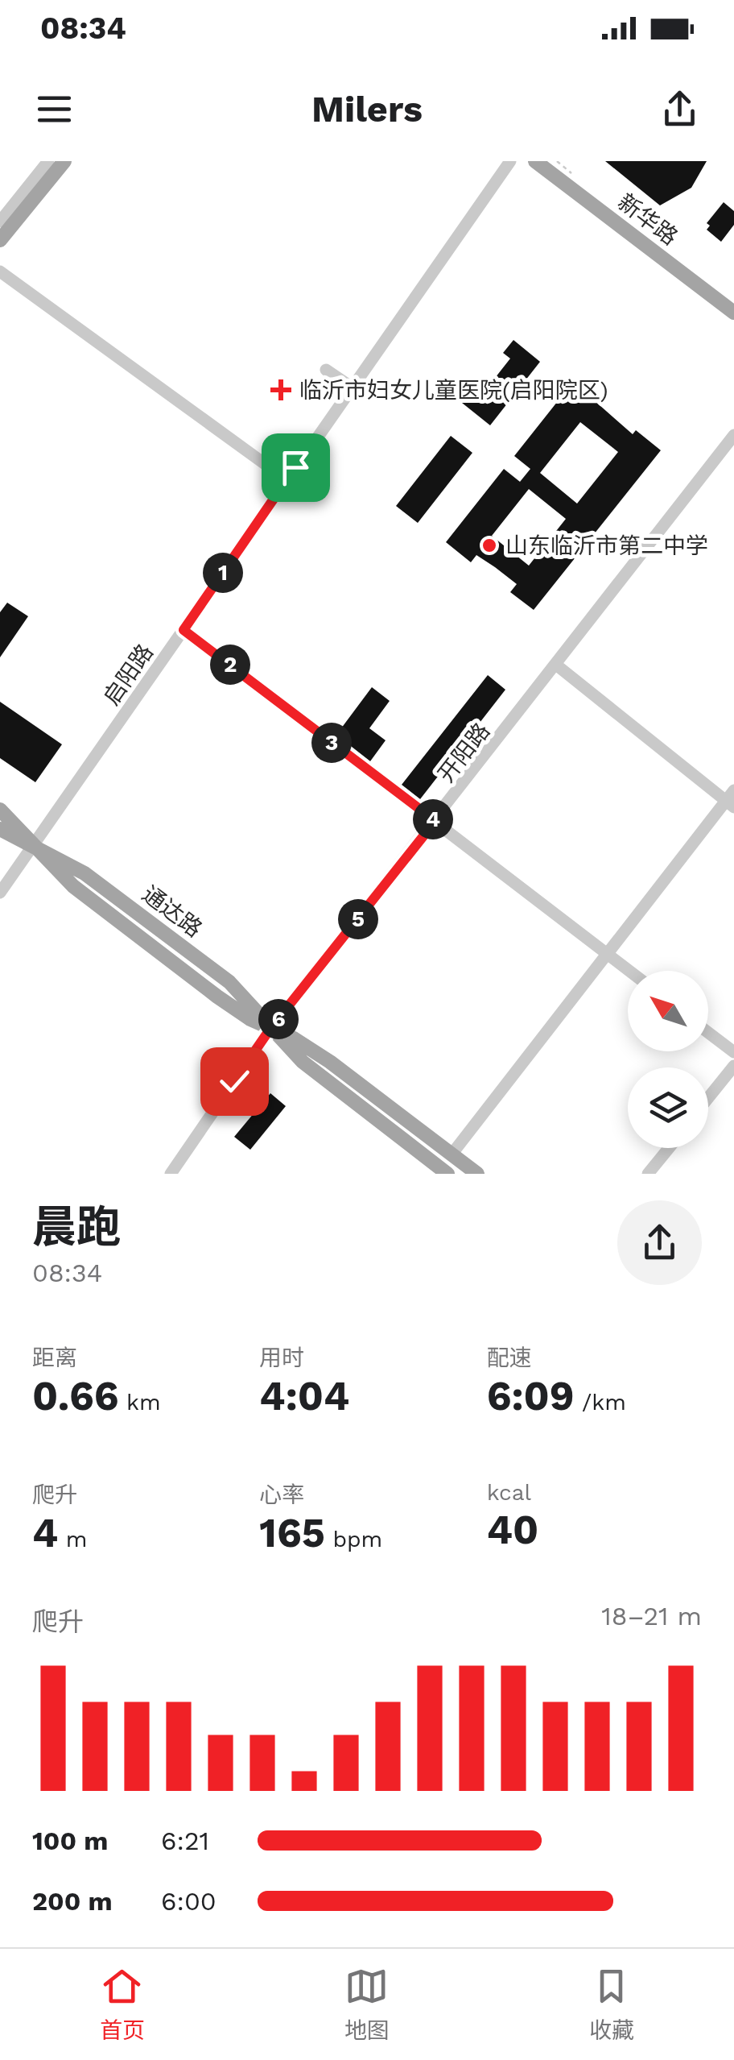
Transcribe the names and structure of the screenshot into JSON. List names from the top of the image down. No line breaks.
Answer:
{"streets":{"main road":["新华路","通达路"],"street":["启阳路","开阳路"]},"crossings":[["启阳路","通达路"],["开阳路","通达路"]],"places":{"health":["临沂市妇女儿童医院(启阳院区)"],"other":["山东临沂市第二中学"]},"north":"top left","page":{"status":"08:34","header":"Milers","pins":["1","2","3","4","5","6"],"heading":["晨跑","08:34"],"stats":[["距离","0.66 km"],["用时","4:04"],["配速","6:09 /km"],["爬升","4 m"],["心率","165 bpm"],["kcal","40"]],"chart":["爬升","18–21 m"],"list":[{"name":"100 m","note":"6:21"},{"name":"200 m","note":"6:00"}],"tabs":["首页","地图","收藏"]}}
